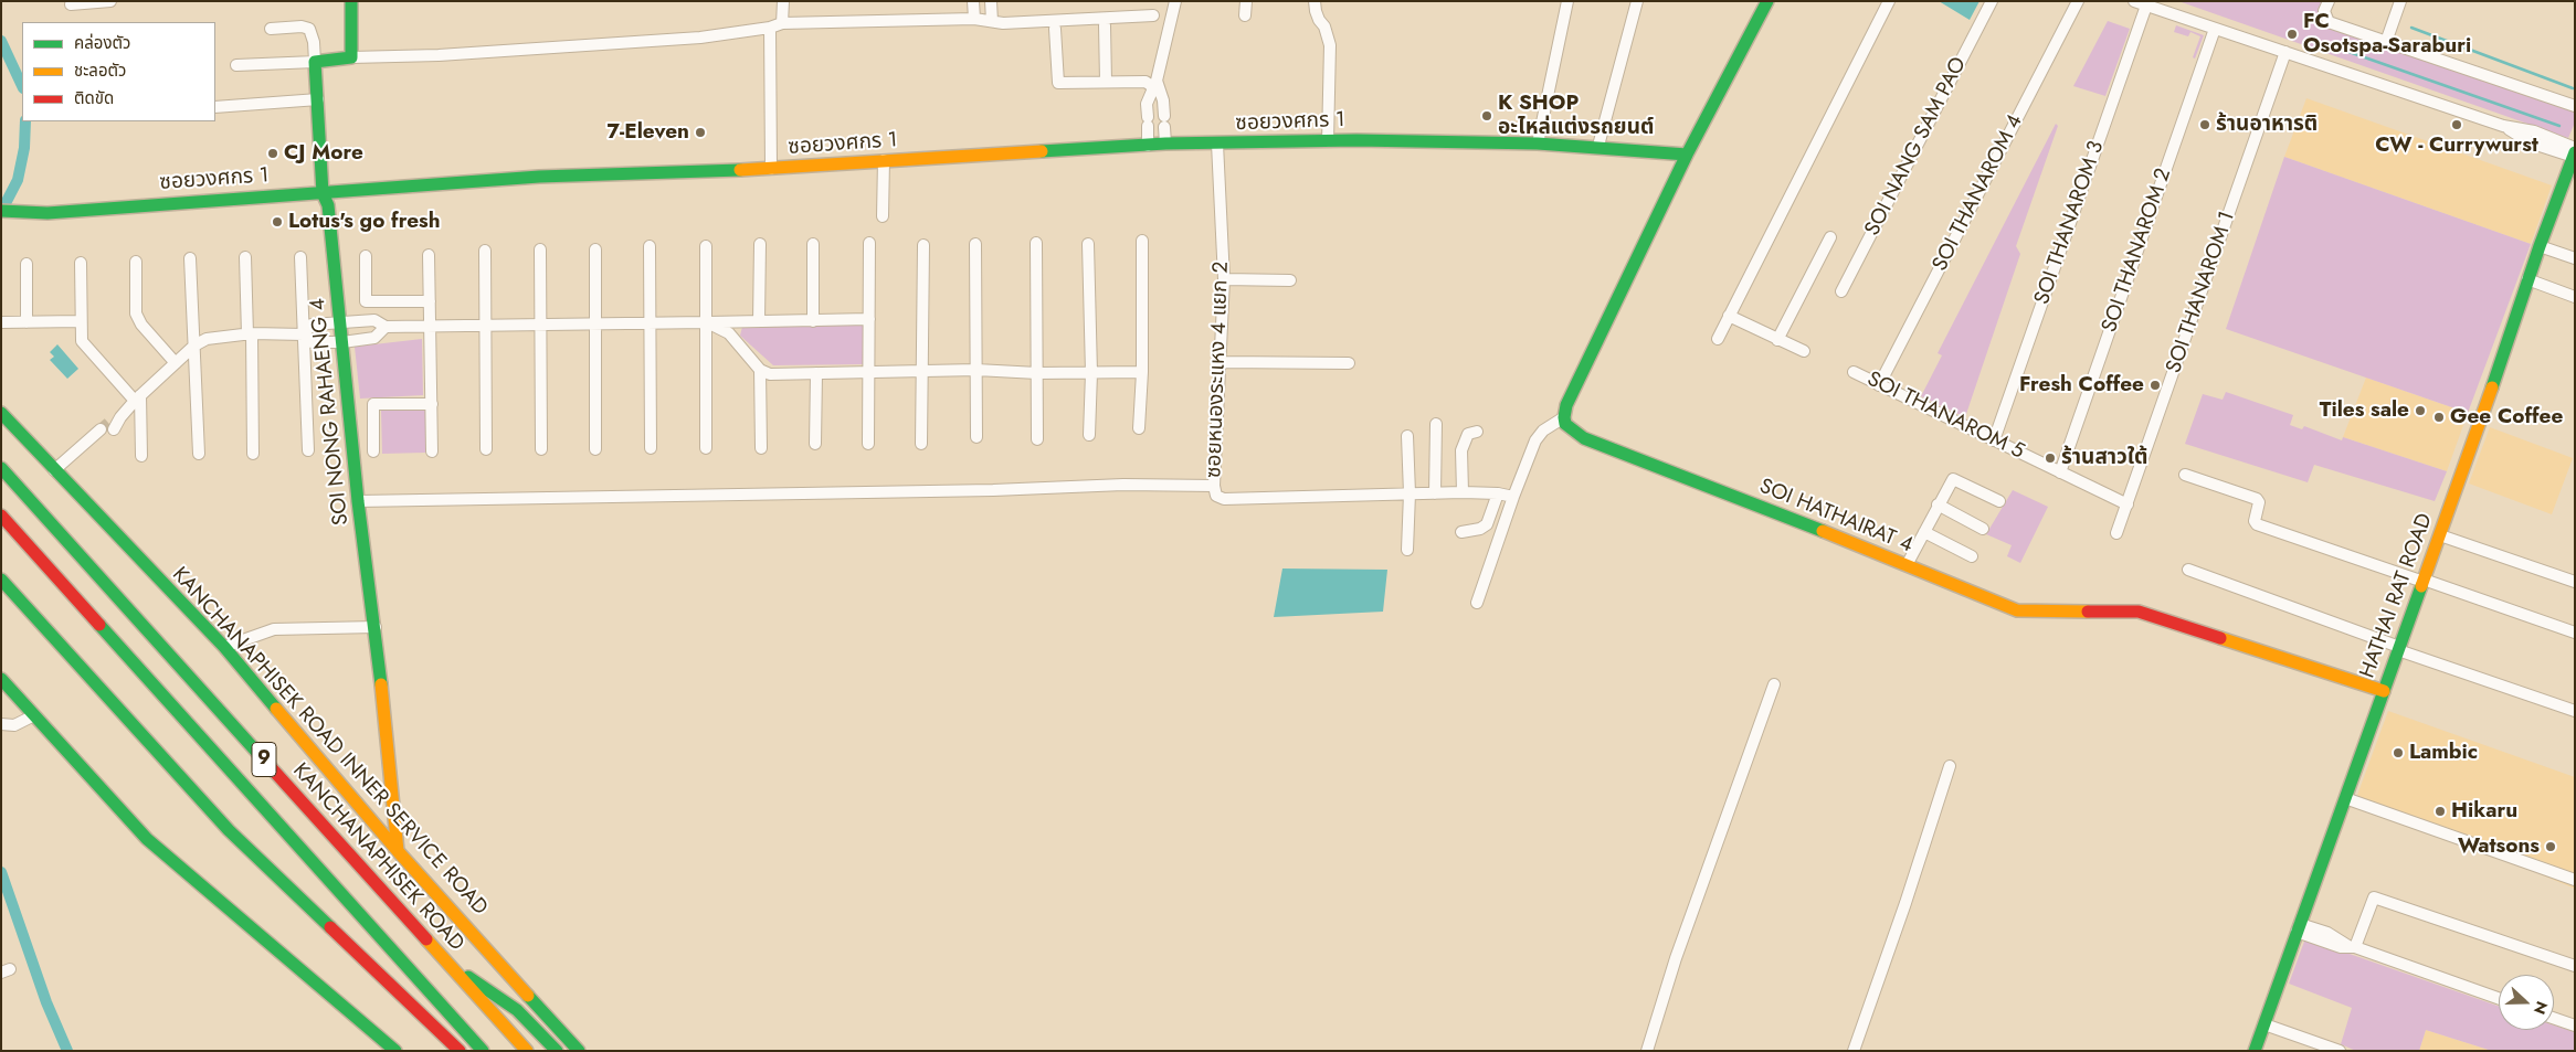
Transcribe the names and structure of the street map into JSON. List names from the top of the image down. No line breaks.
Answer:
{"streets":{"main road":["ซอยวงศกร 1","SOI NONG RAHAENG 4","SOI HATHAIRAT 4","HATHAI RAT ROAD","KANCHANAPHISEK ROAD INNER SERVICE ROAD","9","KANCHANAPHISEK ROAD"],"street":["SOI NANG SAM PAO","SOI THANAROM 4","SOI THANAROM 3","SOI THANAROM 2","SOI THANAROM 1","ซอยหนองระแหง 4 แยก 2","SOI THANAROM 5"]},"crossings":[["ซอยวงศกร 1","ซอยหนองระแหง 4 แยก 2"],["ซอยวงศกร 1","SOI NONG RAHAENG 4"],["SOI THANAROM 4","SOI THANAROM 5"],["SOI THANAROM 3","SOI THANAROM 5"],["SOI THANAROM 2","SOI THANAROM 5"],["SOI THANAROM 1","SOI THANAROM 5"],["SOI NONG RAHAENG 4","KANCHANAPHISEK ROAD INNER SERVICE ROAD"],["SOI HATHAIRAT 4","HATHAI RAT ROAD"]],"places":["FC Osotspa-Saraburi","K SHOP อะไหล่แต่งรถยนต์","ร้านอาหารติ","CW - Currywurst","7-Eleven","CJ More","Lotus's go fresh","Fresh Coffee","Tiles sale","Gee Coffee","ร้านสาวใต้","Lambic","Hikaru","Watsons"],"legend":["คล่องตัว","ชะลอตัว","ติดขัด"],"north":"right"}
